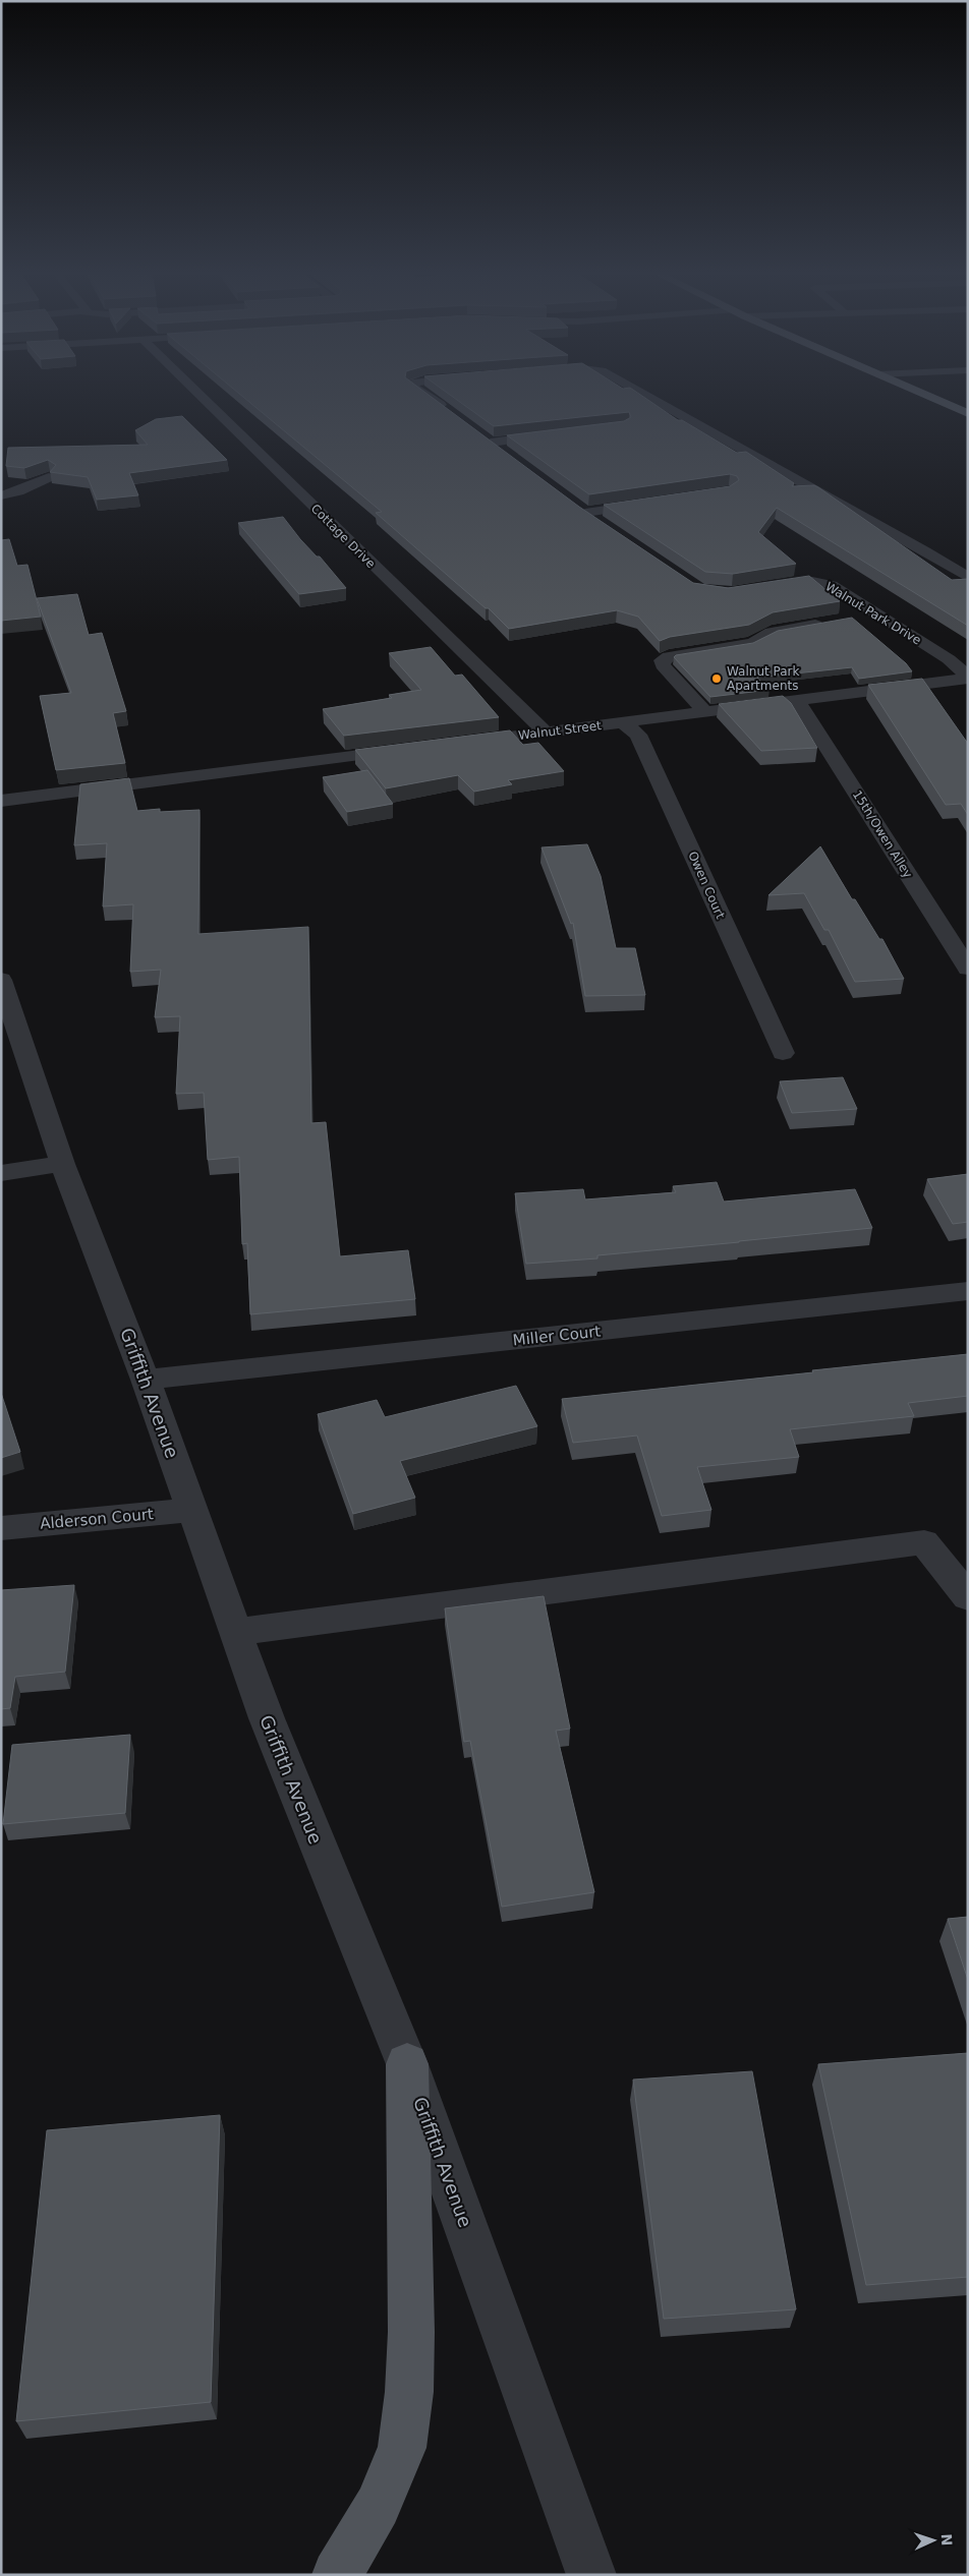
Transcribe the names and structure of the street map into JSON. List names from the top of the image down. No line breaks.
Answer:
{"streets":{"street":["Cottage Drive","Walnut Park Drive","Walnut Street","15th/Owen Alley","Owen Court","Miller Court","Griffith Avenue","Alderson Court"]},"crossings":[["Cottage Drive","Walnut Street"],["Walnut Park Drive","Walnut Street"],["Walnut Street","15th/Owen Alley"],["Walnut Street","Owen Court"],["Miller Court","Griffith Avenue"],["Griffith Avenue","Alderson Court"]],"places":["Walnut Park Apartments"],"north":"right"}
